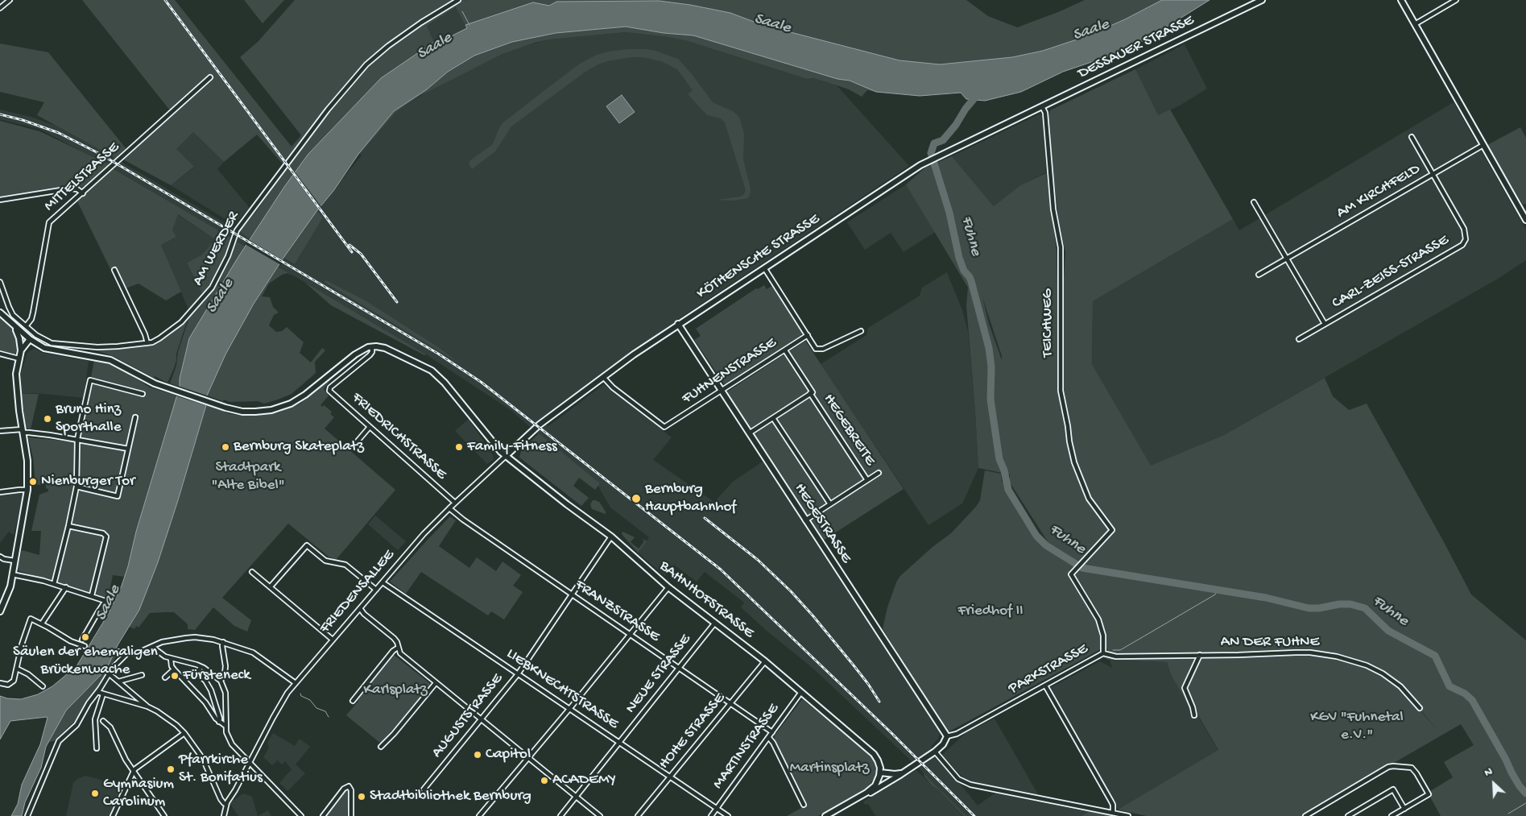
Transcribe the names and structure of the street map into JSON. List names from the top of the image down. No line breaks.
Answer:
{"streets":{"main road":["DESSAUER STRASSE","KÖTHENSCHE STRASSE","HEGESTRASSE","BAHNHOFSTRASSE"],"street":["MITTELSTRASSE","AM KIRCHFELD","AM WERDER","CARL-ZEISS-STRASSE","TEICHWEG","FUHNENSTRASSE","HEGEBREITE","FRIEDRICHSTRASSE","FRIEDENSALLEE","FRANZSTRASSE","AN DER FUHNE","PARKSTRASSE","NEUE STRASSE","LIEBKNECHTSTRASSE","AUGUSTSTRASSE","HOHE STRASSE","MARTINSTRASSE"]},"crossings":[["DESSAUER STRASSE","KÖTHENSCHE STRASSE"],["DESSAUER STRASSE","TEICHWEG"],["MITTELSTRASSE","AM WERDER"],["AM KIRCHFELD","CARL-ZEISS-STRASSE"],["KÖTHENSCHE STRASSE","TEICHWEG"],["KÖTHENSCHE STRASSE","FUHNENSTRASSE"],["KÖTHENSCHE STRASSE","HEGESTRASSE"],["KÖTHENSCHE STRASSE","FRIEDENSALLEE"],["KÖTHENSCHE STRASSE","BAHNHOFSTRASSE"],["TEICHWEG","PARKSTRASSE"],["FUHNENSTRASSE","HEGEBREITE"],["FUHNENSTRASSE","HEGESTRASSE"],["HEGEBREITE","HEGESTRASSE"],["FRIEDRICHSTRASSE","FRIEDENSALLEE"],["FRIEDRICHSTRASSE","BAHNHOFSTRASSE"],["HEGESTRASSE","PARKSTRASSE"],["FRIEDENSALLEE","BAHNHOFSTRASSE"],["FRIEDENSALLEE","FRANZSTRASSE"],["FRIEDENSALLEE","LIEBKNECHTSTRASSE"],["BAHNHOFSTRASSE","NEUE STRASSE"],["BAHNHOFSTRASSE","AUGUSTSTRASSE"],["BAHNHOFSTRASSE","HOHE STRASSE"],["BAHNHOFSTRASSE","MARTINSTRASSE"],["FRANZSTRASSE","NEUE STRASSE"],["FRANZSTRASSE","AUGUSTSTRASSE"],["FRANZSTRASSE","HOHE STRASSE"],["FRANZSTRASSE","MARTINSTRASSE"],["AN DER FUHNE","PARKSTRASSE"],["NEUE STRASSE","LIEBKNECHTSTRASSE"],["LIEBKNECHTSTRASSE","AUGUSTSTRASSE"],["LIEBKNECHTSTRASSE","HOHE STRASSE"],["LIEBKNECHTSTRASSE","MARTINSTRASSE"]],"water":["Saale","Fuhne"],"parks":["Stadtpark \"Alte Bibel\"","Friedhof II","Karlsplatz","KGV \"Fuhnetal e.V.\"","Martinsplatz"],"places":["Bruno Hinz Sporthalle","Bernburg Skateplatz","Family-Fitness","Nienburger Tor","Bernburg Hauptbahnhof","Säulen der ehemaligen Brückenwache","Fürsteneck","Capitol","Pfarrkirche St. Bonifatius","ACADEMY","Gymnasium Carolinum","Stadtbibliothek Bernburg"],"north":"top left"}
